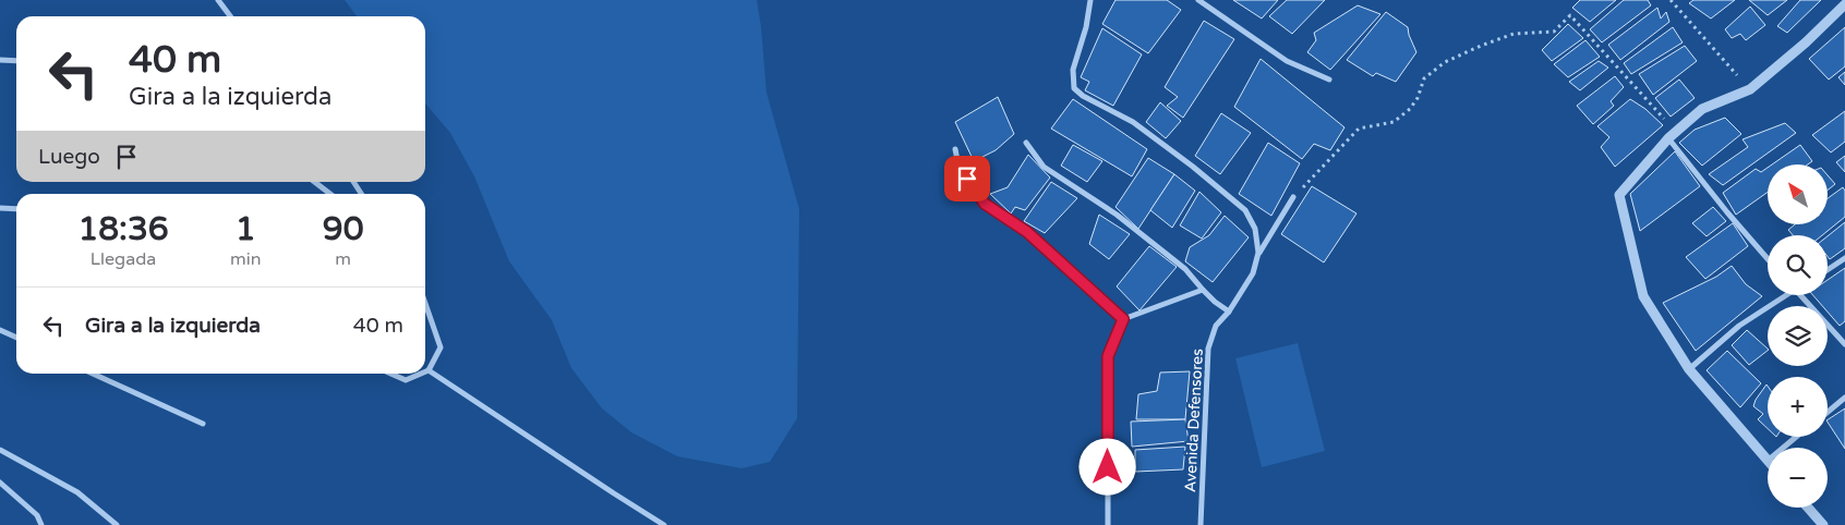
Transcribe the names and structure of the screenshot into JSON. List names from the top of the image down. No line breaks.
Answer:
{"streets":{"street":["Avenida Defensores"]},"north":"top left","page":{"turn":["40 m","Gira a la izquierda"],"then":"Luego","map_buttons":["+","−"],"eta":["18:36","Llegada","1","min","90","m"],"list":[{"name":"Gira a la izquierda","value":"40 m"}]}}
